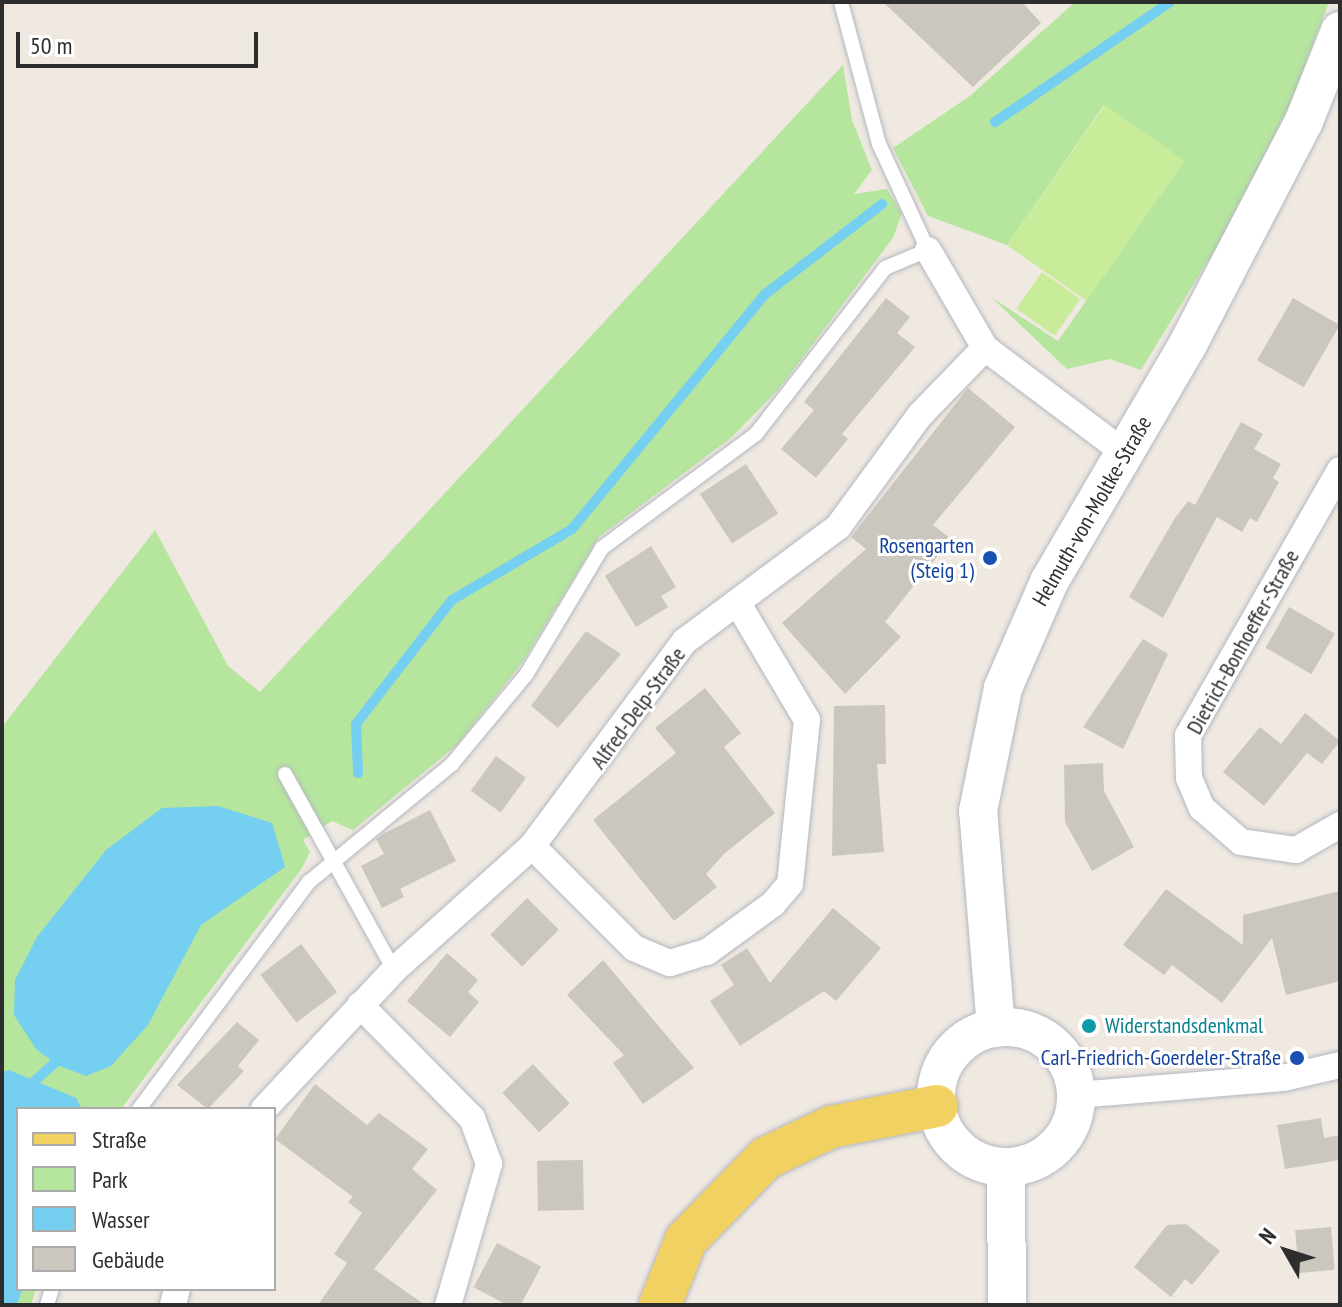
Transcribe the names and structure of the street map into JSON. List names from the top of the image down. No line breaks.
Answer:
{"streets":{"street":["Helmuth-von-Moltke-Straße","Dietrich-Bonhoeffer-Straße","Alfred-Delp-Straße"]},"places":["Rosengarten (Steig 1)","Widerstandsdenkmal","Carl-Friedrich-Goerdeler-Straße"],"legend":["Straße","Park","Wasser","Gebäude"],"scale_bar":"50 m","north":"top left"}
